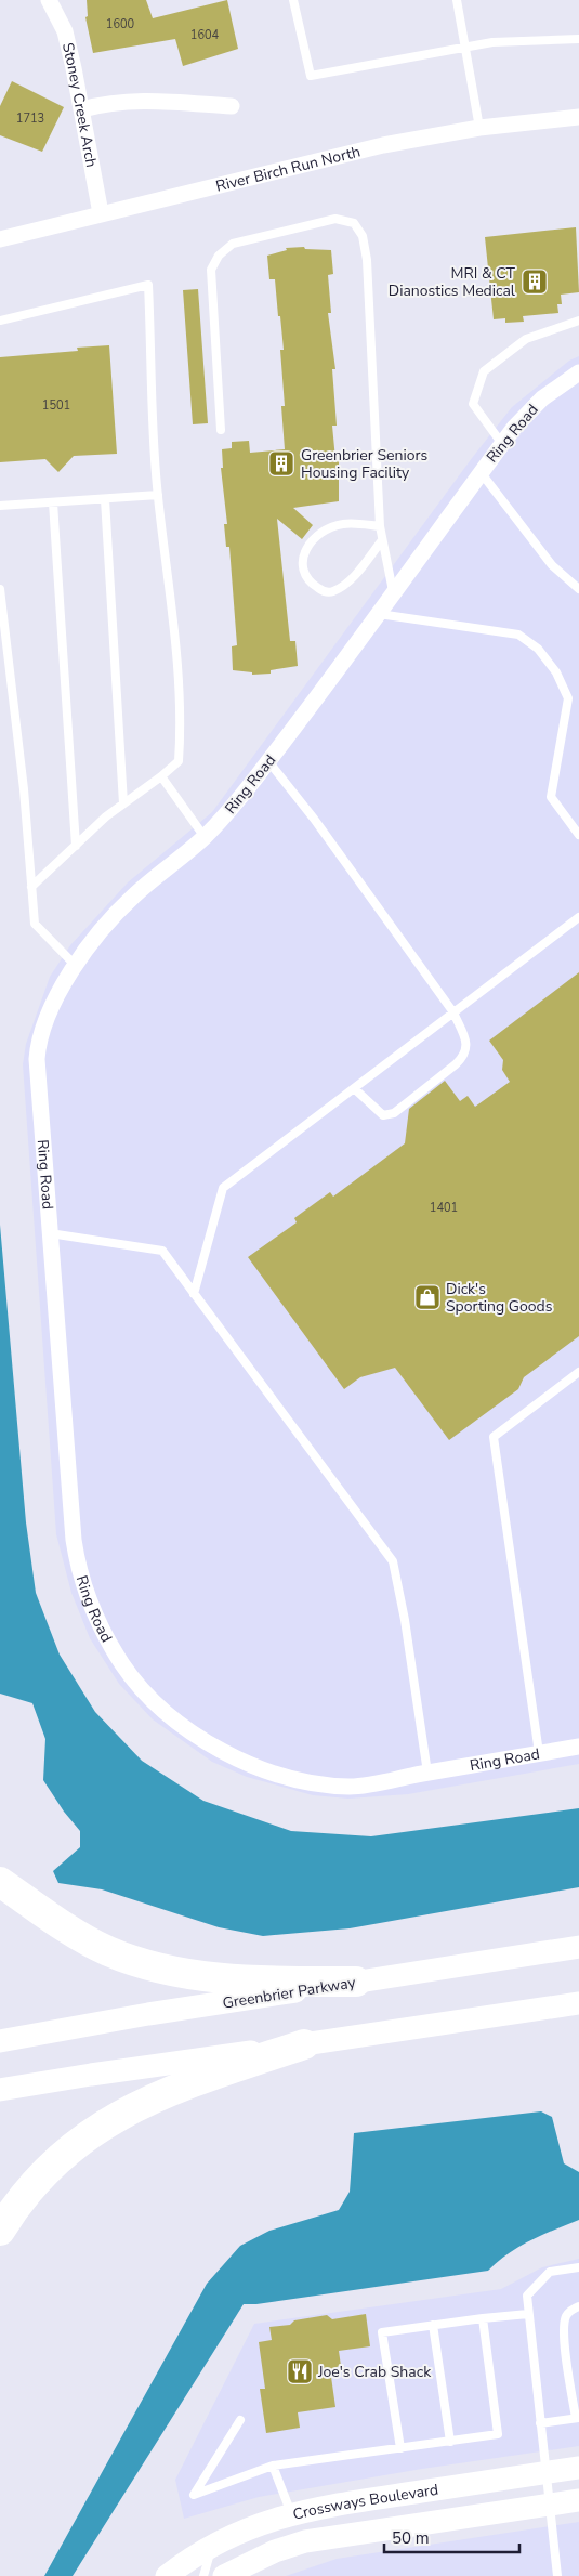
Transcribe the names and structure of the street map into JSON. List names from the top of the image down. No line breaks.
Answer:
{"streets":{"main road":["Greenbrier Parkway","Crossways Boulevard"],"street":["Stoney Creek Arch","River Birch Run North","Ring Road"]},"crossings":[["Stoney Creek Arch","River Birch Run North"]],"places":{"building":["MRI & CT Dianostics Medical","Greenbrier Seniors Housing Facility"],"shop":["Dick's Sporting Goods"],"restaurant":["Joe's Crab Shack"]},"house_numbers":["1600","1604","1713","1501","1401"],"scale_bar":"50 m"}
